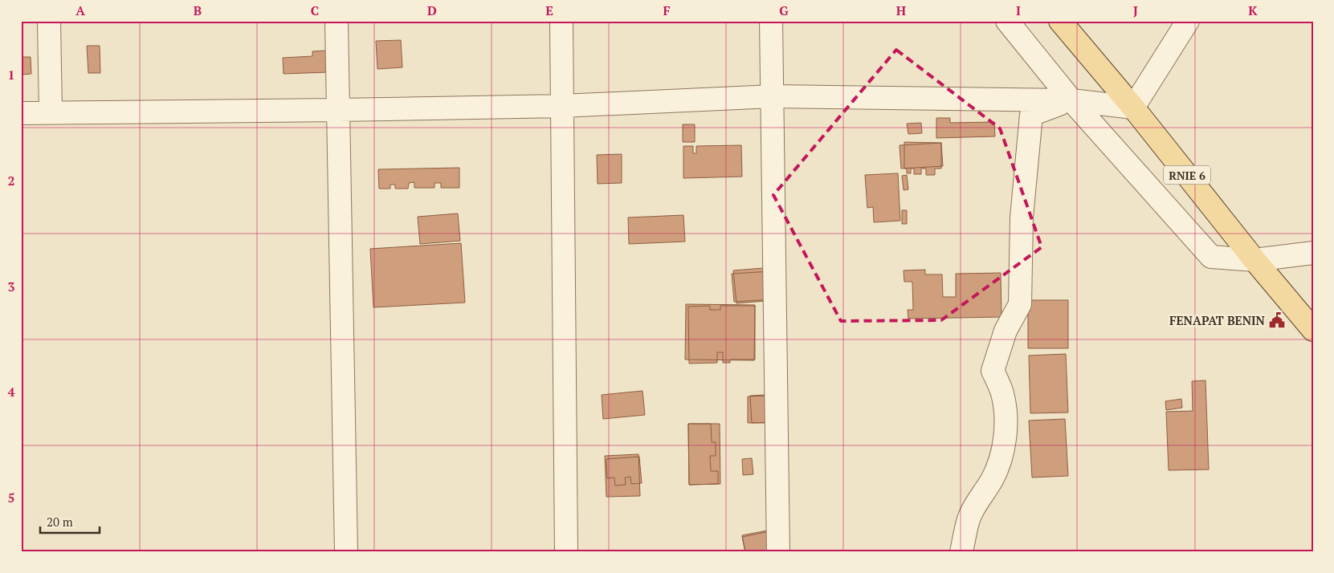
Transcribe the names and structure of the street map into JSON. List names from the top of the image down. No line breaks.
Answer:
{"streets":{"main road":["RNIE 6"]},"places":{"public building":["FENAPAT BENIN"]},"scale_bar":"20 m","grid":{"columns":["A","B","C","D","E","F","G","H","I","J","K"],"rows":["1","2","3","4","5"]}}
